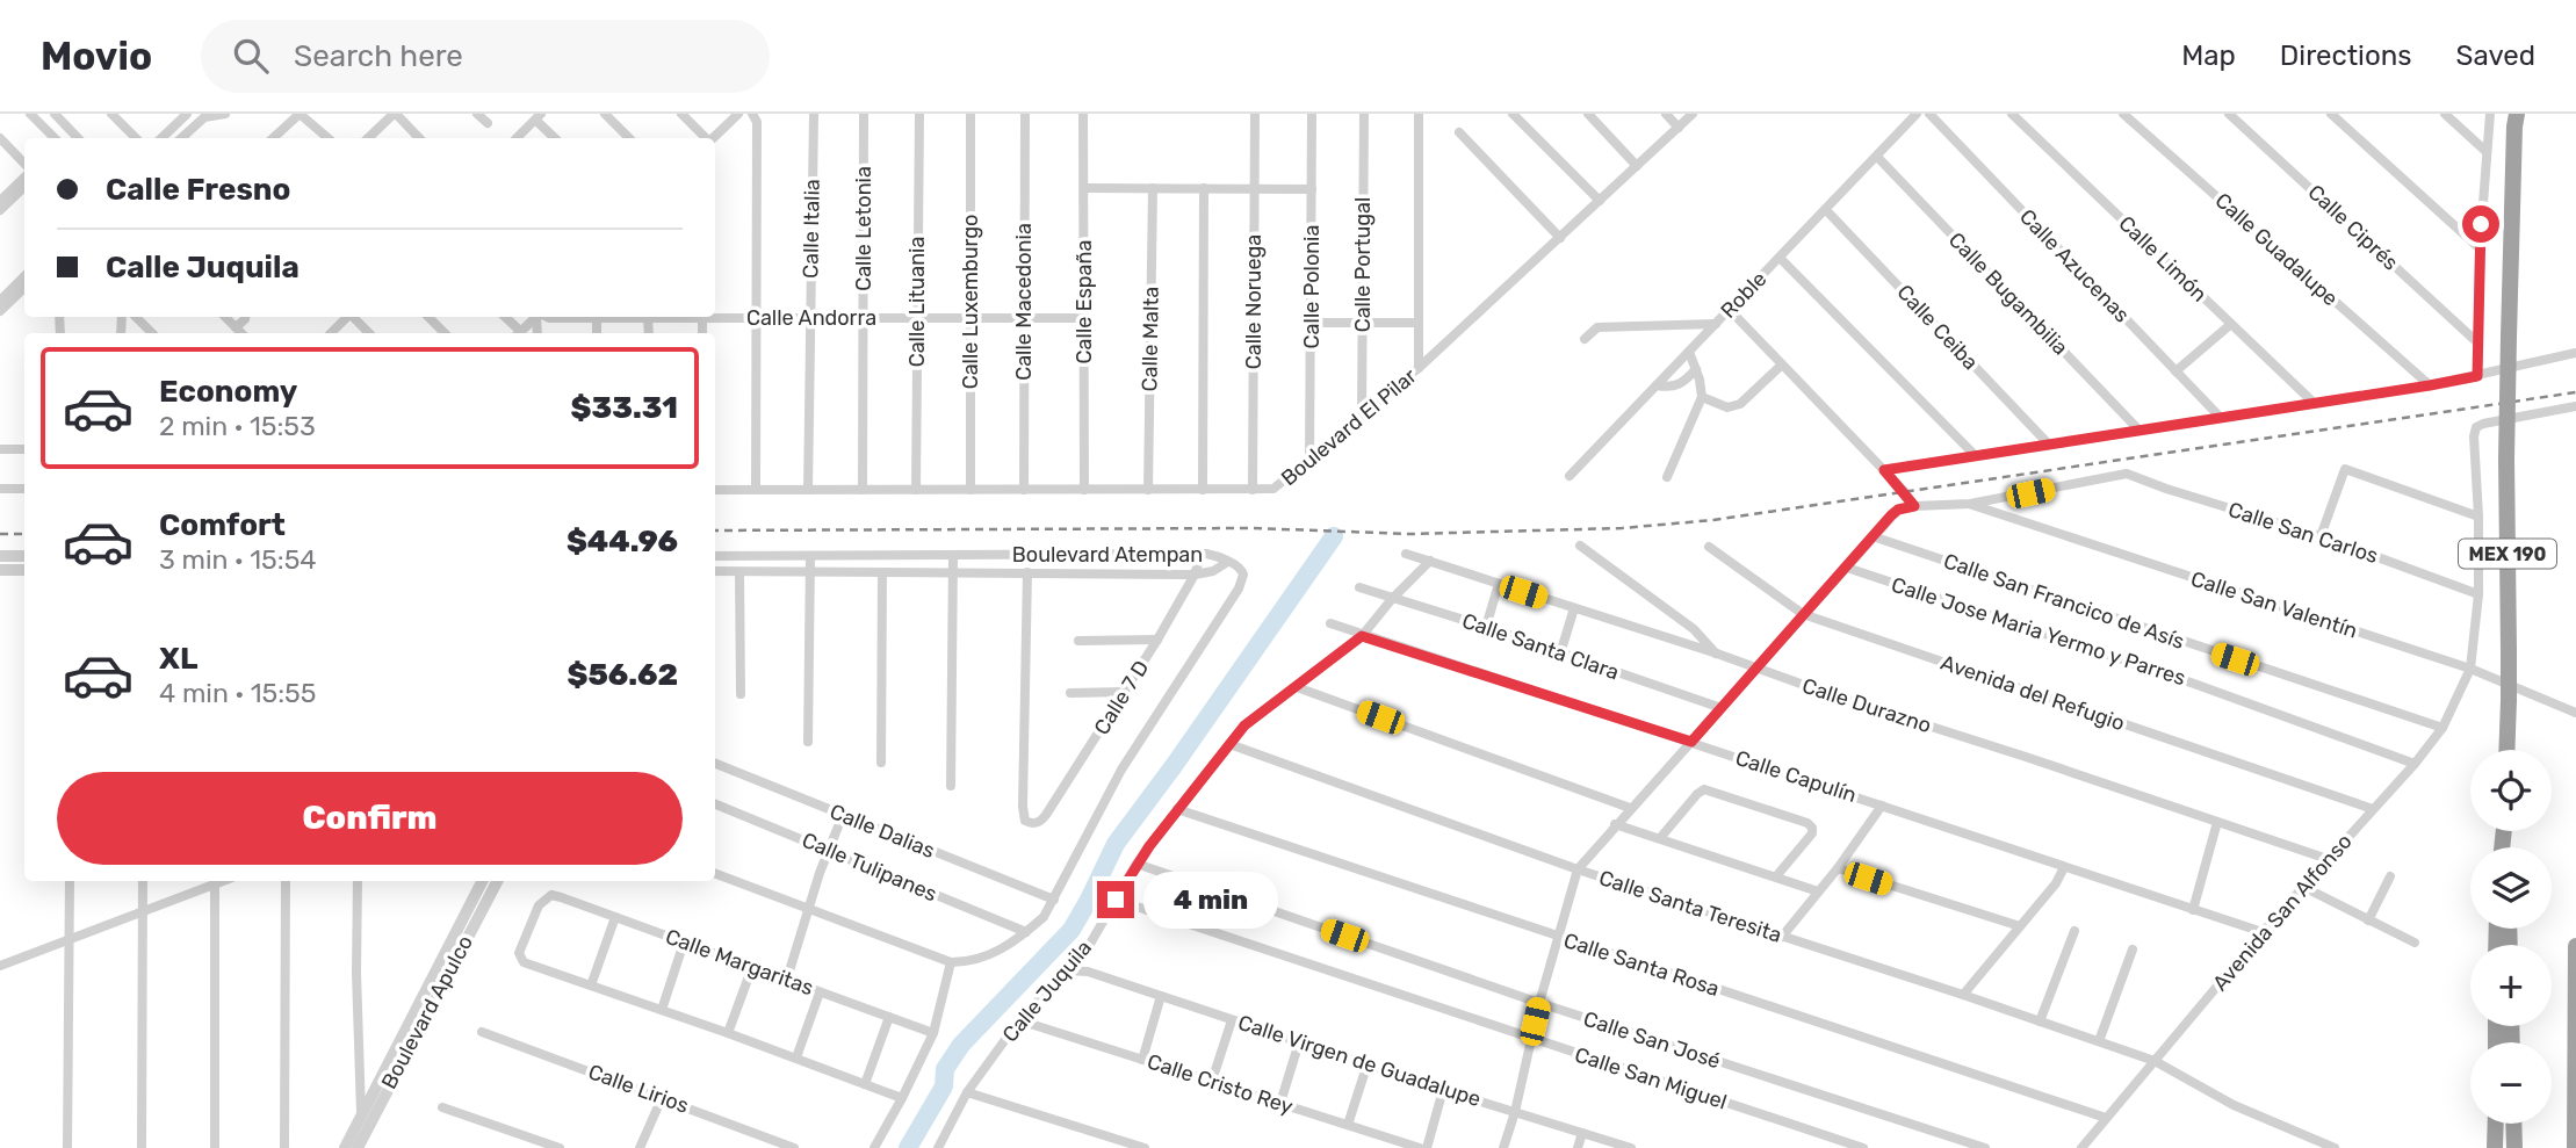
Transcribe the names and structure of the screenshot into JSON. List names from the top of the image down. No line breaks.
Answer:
{"streets":{"highway":["MEX 190"],"street":["Calle Ciprés","Calle Italia","Calle Letonia","Calle Guadalupe","Calle Limón","Calle Portugal","Calle Azucenas","Calle Polonia","Calle Bugambilia","Roble","Calle Lituania","Calle Luxemburgo","Calle Macedonia","Calle España","Calle Noruega","Calle Andorra","Calle Ceiba","Calle Malta","Boulevard El Pilar","Calle San Carlos","Boulevard Atempan","Calle San Francico de Asís","Calle San Valentín","Calle Jose Maria Yermo y Parres","Calle Santa Clara","Avenida del Refugio","Calle 7 D","Calle Durazno","Calle Capulín","Calle Dalias","Calle Tulipanes","Calle Santa Teresita","Avenida San Alfonso","Calle Margaritas","Calle Santa Rosa","Calle Juquila","Boulevard Apulco","Calle San José","Calle Virgen de Guadalupe","Calle San Miguel","Calle Cristo Rey","Calle Lirios"]},"crossings":[["Calle Italia","Calle Andorra"],["Calle Italia","Boulevard El Pilar"],["Calle Letonia","Calle Andorra"],["Calle Letonia","Boulevard El Pilar"],["Calle Portugal","Boulevard El Pilar"],["Calle Polonia","Boulevard El Pilar"],["Calle Bugambilia","Roble"],["Roble","Calle Ceiba"],["Calle Lituania","Calle Andorra"],["Calle Lituania","Boulevard El Pilar"],["Calle Luxemburgo","Calle Andorra"],["Calle Luxemburgo","Boulevard El Pilar"],["Calle Macedonia","Calle Andorra"],["Calle Macedonia","Boulevard El Pilar"],["Calle España","Calle Andorra"],["Calle España","Boulevard El Pilar"],["Calle Noruega","Boulevard El Pilar"],["Calle Malta","Boulevard El Pilar"],["Calle San Carlos","Calle San Valentín"],["Calle San Carlos","Avenida San Alfonso"],["Boulevard Atempan","Calle 7 D"],["Calle San Francico de Asís","Avenida San Alfonso"],["Calle San Valentín","Avenida San Alfonso"],["Calle Jose Maria Yermo y Parres","Avenida San Alfonso"],["Calle Santa Clara","Calle Juquila"],["Avenida del Refugio","Avenida San Alfonso"],["Calle Durazno","Avenida San Alfonso"],["Calle Durazno","Calle Juquila"],["Calle Capulín","Avenida San Alfonso"],["Calle Capulín","Calle Juquila"],["Calle Santa Teresita","Avenida San Alfonso"],["Calle Santa Teresita","Calle Juquila"],["Avenida San Alfonso","Calle Santa Rosa"],["Calle Santa Rosa","Calle Juquila"],["Calle Juquila","Calle San José"],["Calle Juquila","Calle Virgen de Guadalupe"],["Calle Juquila","Calle San Miguel"],["Calle Juquila","Calle Cristo Rey"]],"page":{"header":"Movio","search":"Search here","nav":["Map","Directions","Saved"],"banner":["Calle Fresno","Calle Juquila"],"list":[{"name":"Economy","note":"2 min · 15:53","value":"$33.31"},{"name":"Comfort","note":"3 min · 15:54","value":"$44.96"},{"name":"XL","note":"4 min · 15:55","value":"$56.62"}],"map_buttons":["+","−"],"buttons":"Confirm","bubble":"4 min"}}
